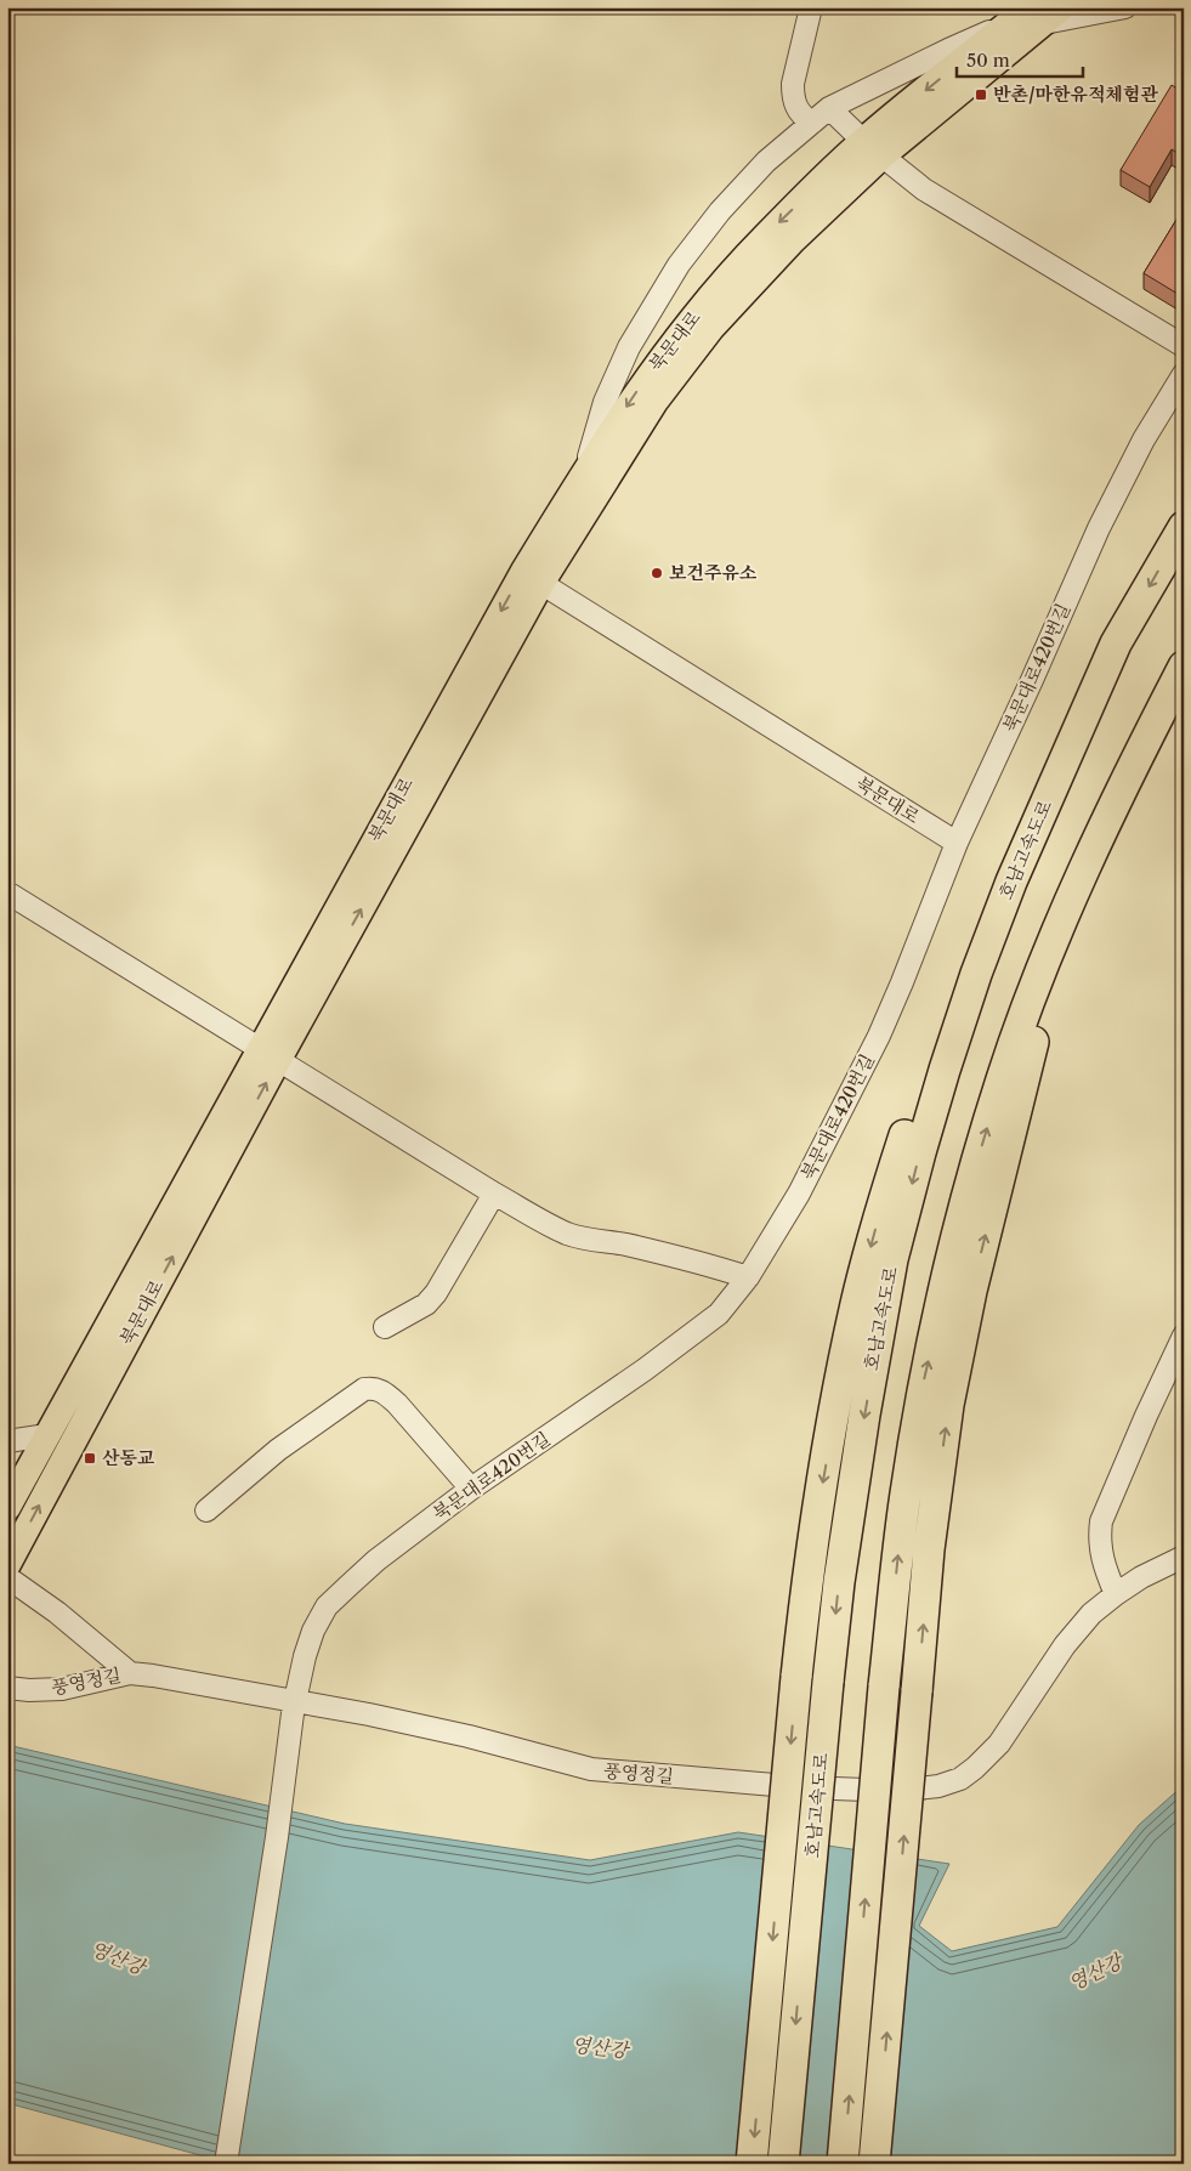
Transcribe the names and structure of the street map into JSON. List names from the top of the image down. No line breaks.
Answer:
{"streets":{"highway":["호남고속도로"],"main road":["북문대로"],"street":["북문대로420번길","풍영정길"]},"crossings":[["북문대로","북문대로420번길"],["북문대로420번길","풍영정길"]],"water":["영산강"],"places":{"transit":["반촌/마한유적체험관","산동교"],"other":["보건주유소"]},"scale_bar":"50 m"}
